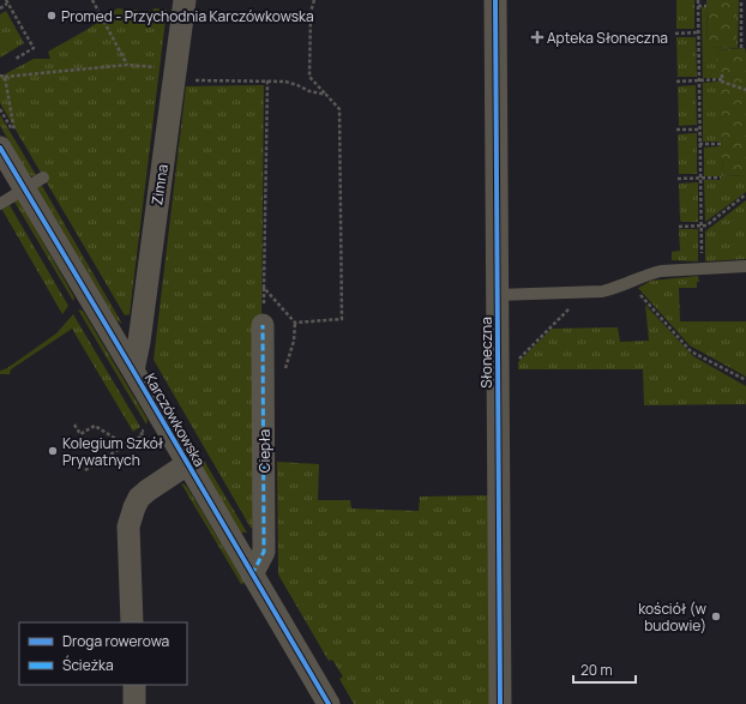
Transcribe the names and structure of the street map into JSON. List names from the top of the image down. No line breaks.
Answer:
{"streets":{"street":["Zimna","Słoneczna","Karczówkowska","Ciepła"]},"crossings":[["Zimna","Karczówkowska"],["Karczówkowska","Ciepła"]],"places":{"other":["Promed - Przychodnia Karczówkowska","Kolegium Szkół Prywatnych","kościół (w budowie)"],"health":["Apteka Słoneczna"]},"legend":["Droga rowerowa","Ścieżka"],"scale_bar":"20 m"}
